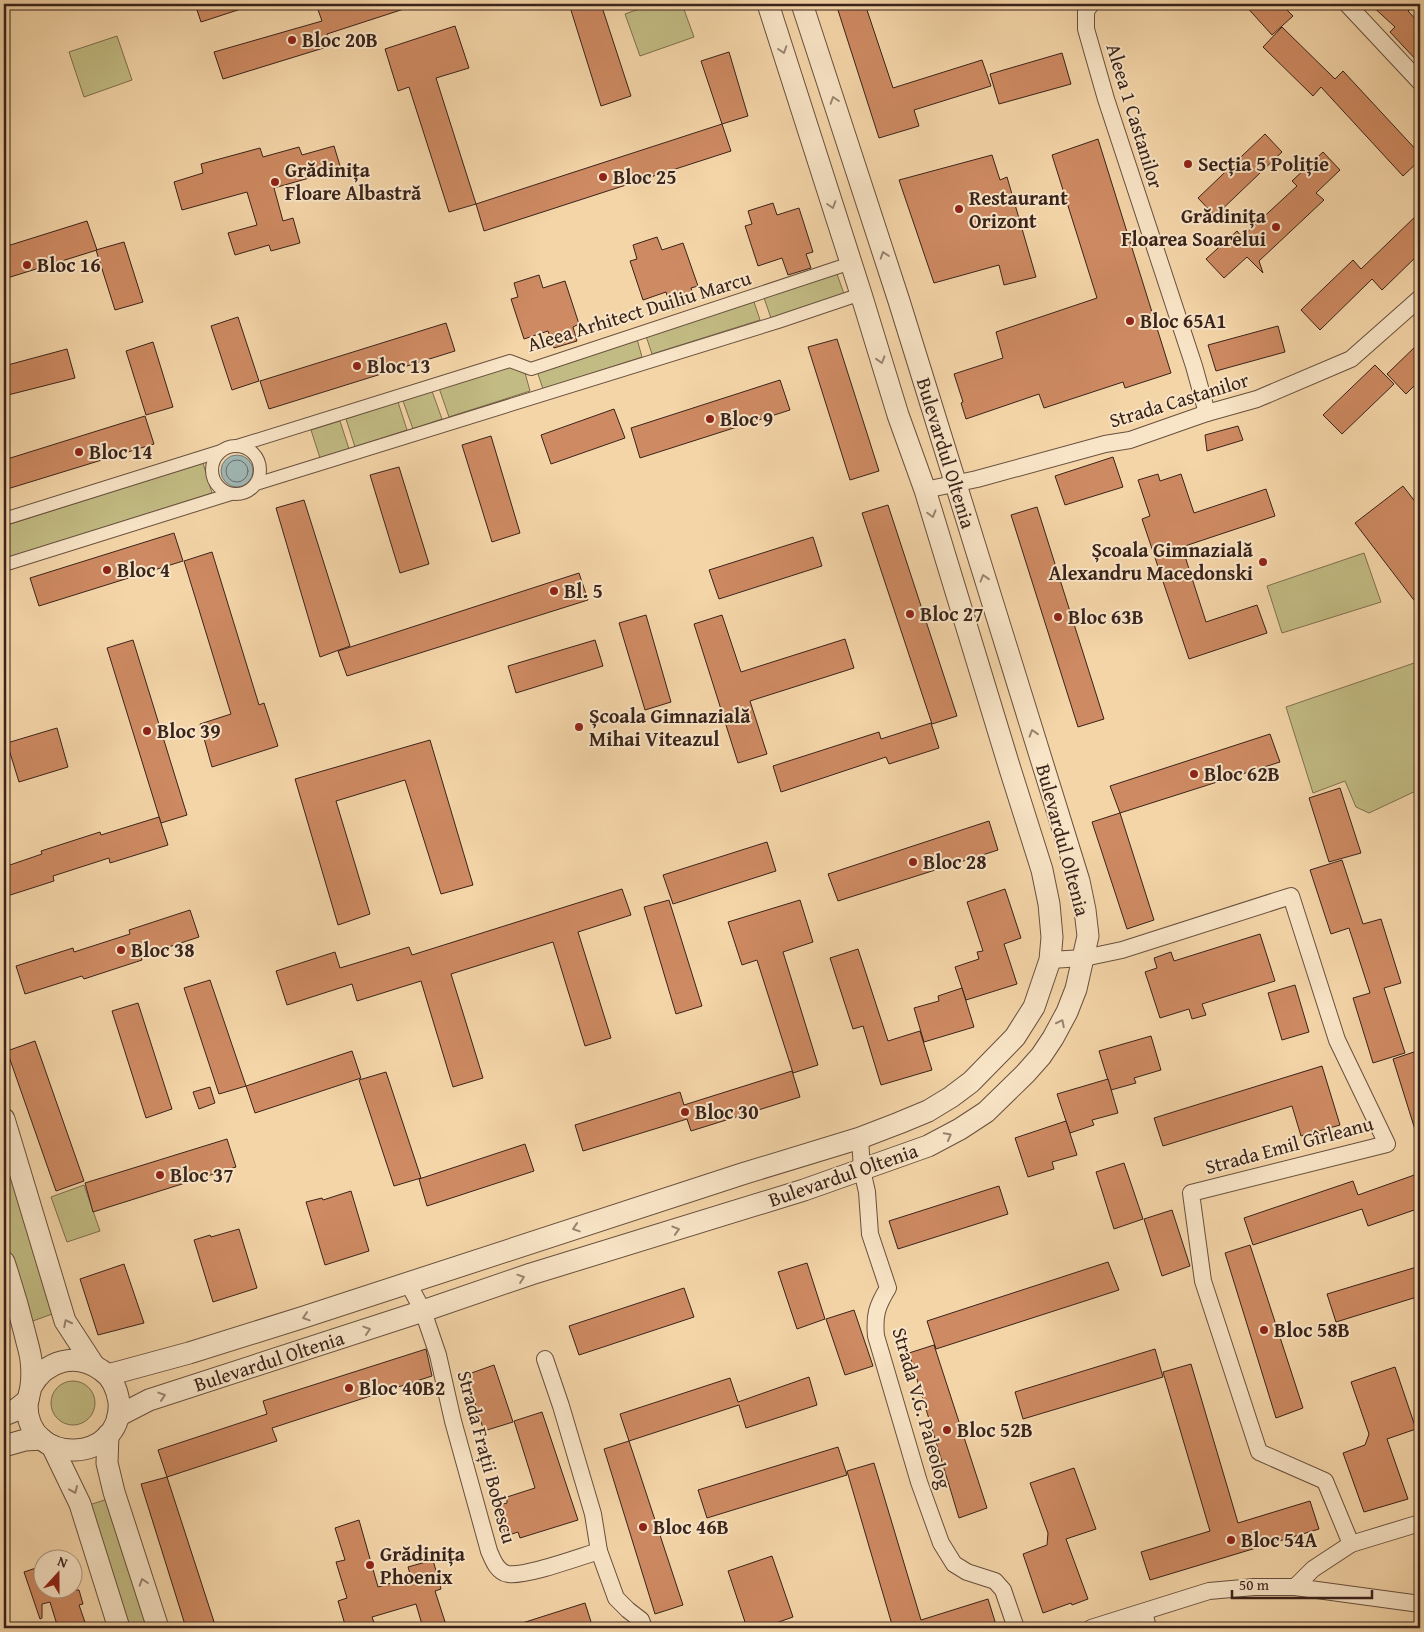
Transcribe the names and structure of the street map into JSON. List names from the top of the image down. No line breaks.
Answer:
{"streets":{"street":["Aleea 1 Castanilor","Aleea Arhitect Duiliu Marcu","Strada Castanilor","Bulevardul Oltenia","Strada Emil Gîrleanu","Strada V.G. Paleolog","Strada Frații Bobescu"]},"crossings":[["Aleea 1 Castanilor","Strada Castanilor"],["Aleea Arhitect Duiliu Marcu","Bulevardul Oltenia"],["Strada Castanilor","Bulevardul Oltenia"],["Bulevardul Oltenia","Strada Emil Gîrleanu"],["Bulevardul Oltenia","Strada V.G. Paleolog"],["Bulevardul Oltenia","Strada Frații Bobescu"]],"places":["Bloc 20B","Secția 5 Poliție","Bloc 25","Grădinița Floare Albastră","Restaurant Orizont","Grădinița Floarea Soarelui","Bloc 16","Bloc 65A1","Bloc 13","Bloc 9","Bloc 14","Școala Gimnazială Alexandru Macedonski","Bloc 4","Bl. 5","Bloc 27","Bloc 63B","Școala Gimnazială Mihai Viteazul","Bloc 39","Bloc 62B","Bloc 28","Bloc 38","Bloc 30","Bloc 37","Bloc 58B","Bloc 40B2","Bloc 52B","Bloc 46B","Bloc 54A","Grădinița Phoenix"],"scale_bar":"50 m","north":"top"}
